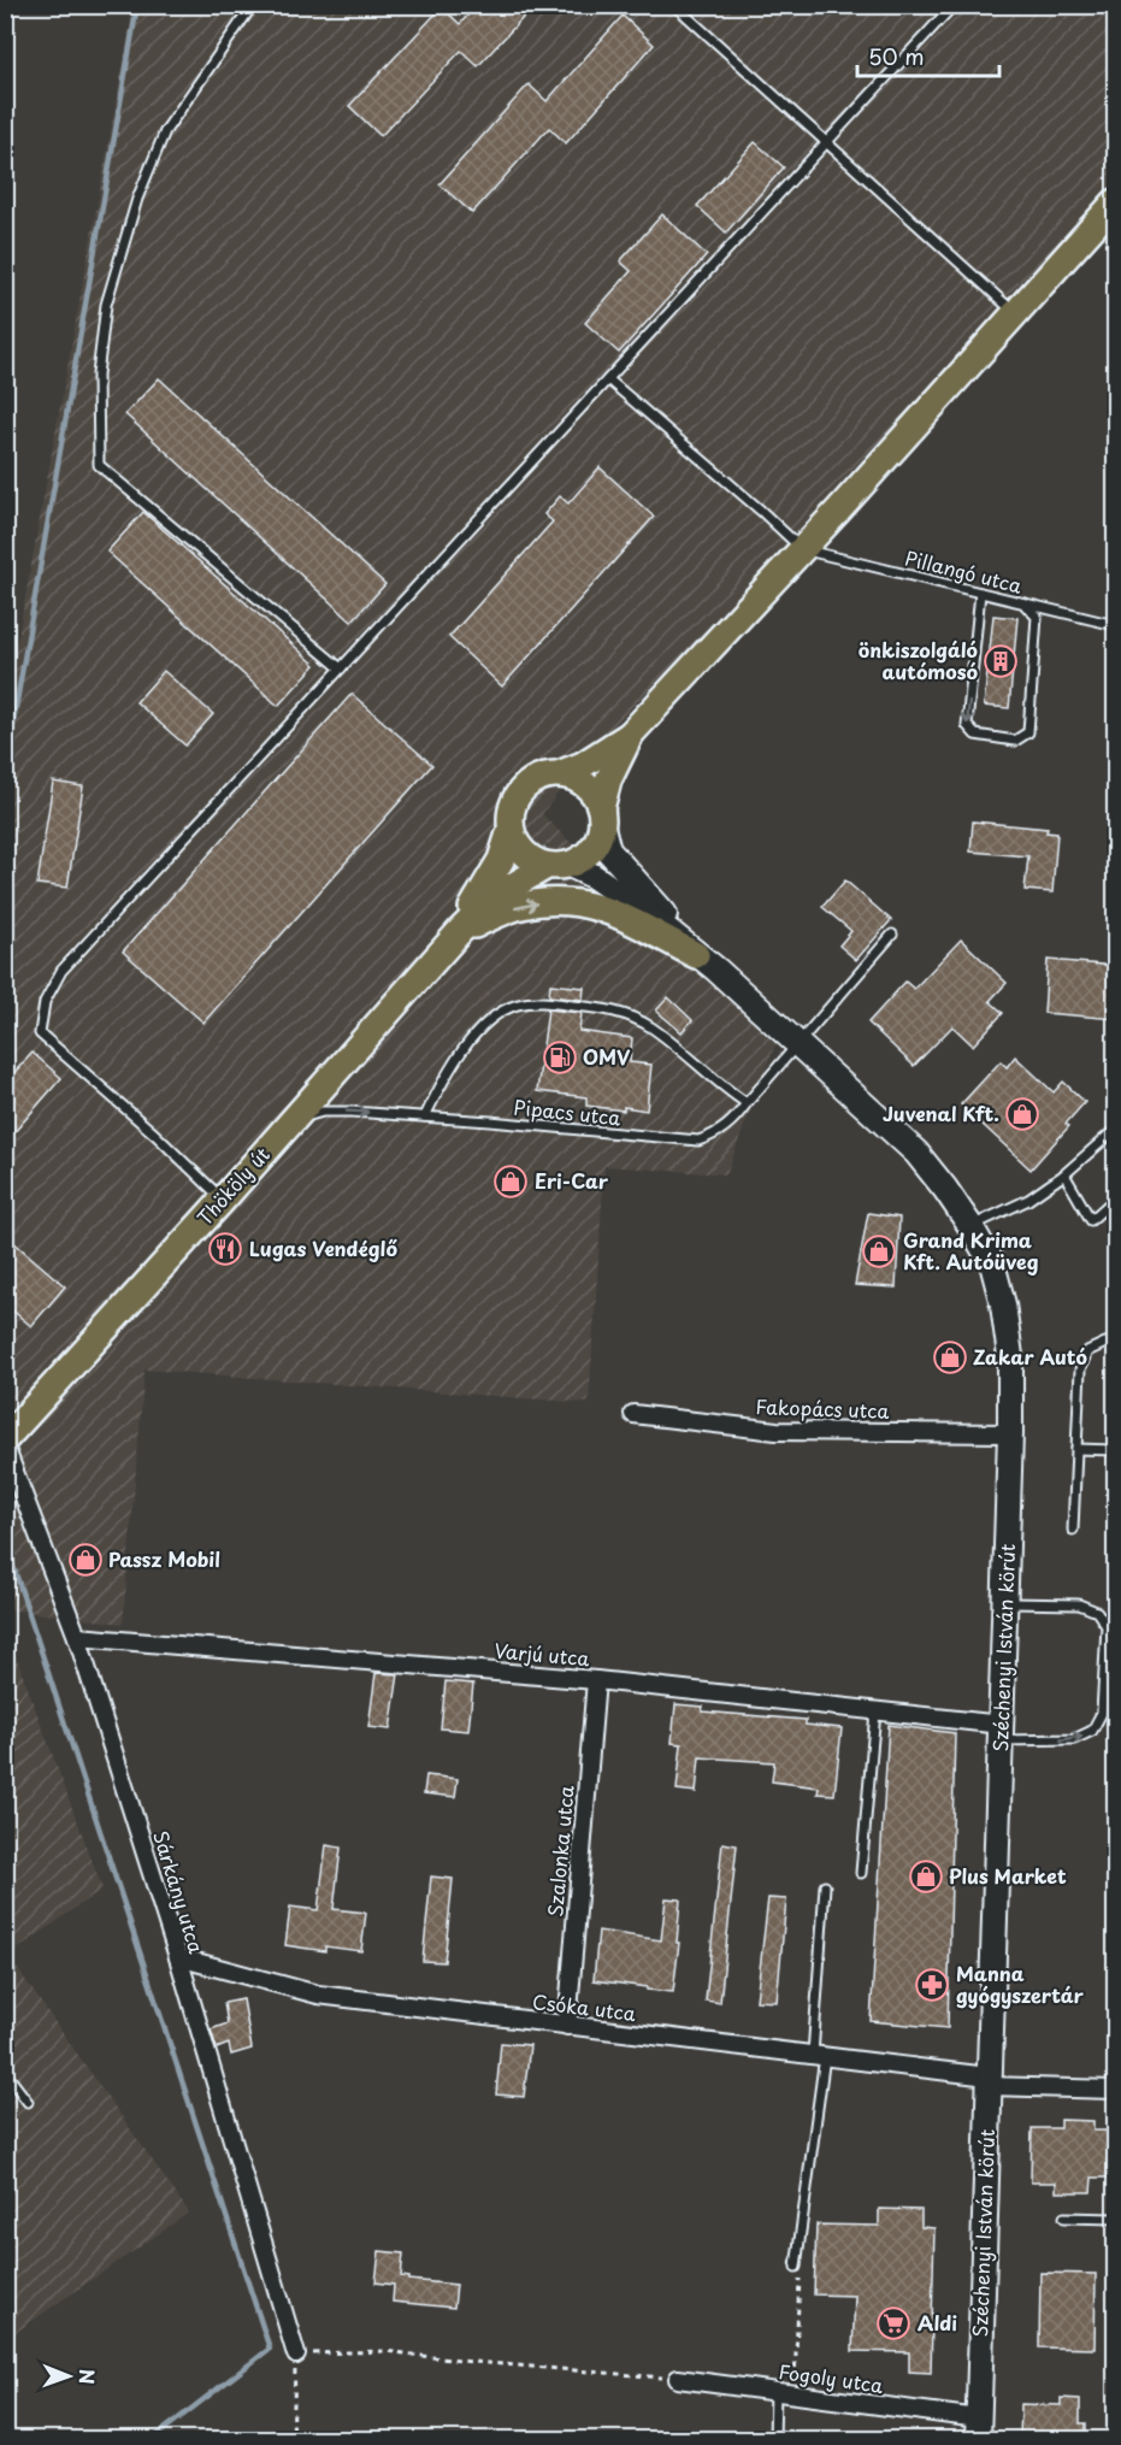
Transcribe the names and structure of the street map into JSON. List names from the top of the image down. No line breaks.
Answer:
{"streets":{"main road":["Thököly út"],"street":["Fakopács utca","Széchenyi István körút","Varjú utca","Szalonka utca","Sárkány utca","Csóka utca","Fogoly utca"],"lane":["Pillangó utca","Pipacs utca"]},"crossings":[["Pipacs utca","Thököly út"],["Pipacs utca","Széchenyi István körút"],["Thököly út","Széchenyi István körút"],["Fakopács utca","Széchenyi István körút"],["Széchenyi István körút","Varjú utca"],["Széchenyi István körút","Csóka utca"],["Széchenyi István körút","Fogoly utca"],["Varjú utca","Szalonka utca"],["Varjú utca","Sárkány utca"],["Szalonka utca","Csóka utca"],["Sárkány utca","Csóka utca"]],"places":{"building":["önkiszolgáló autómosó"],"fuel station":["OMV"],"shop":["Juvenal Kft.","Eri-Car","Grand Krima Kft. Autóüveg","Zakar Autó","Passz Mobil","Plus Market"],"restaurant":["Lugas Vendéglő"],"pharmacy":["Manna gyógyszertár"],"supermarket":["Aldi"]},"scale_bar":"50 m","north":"right"}
